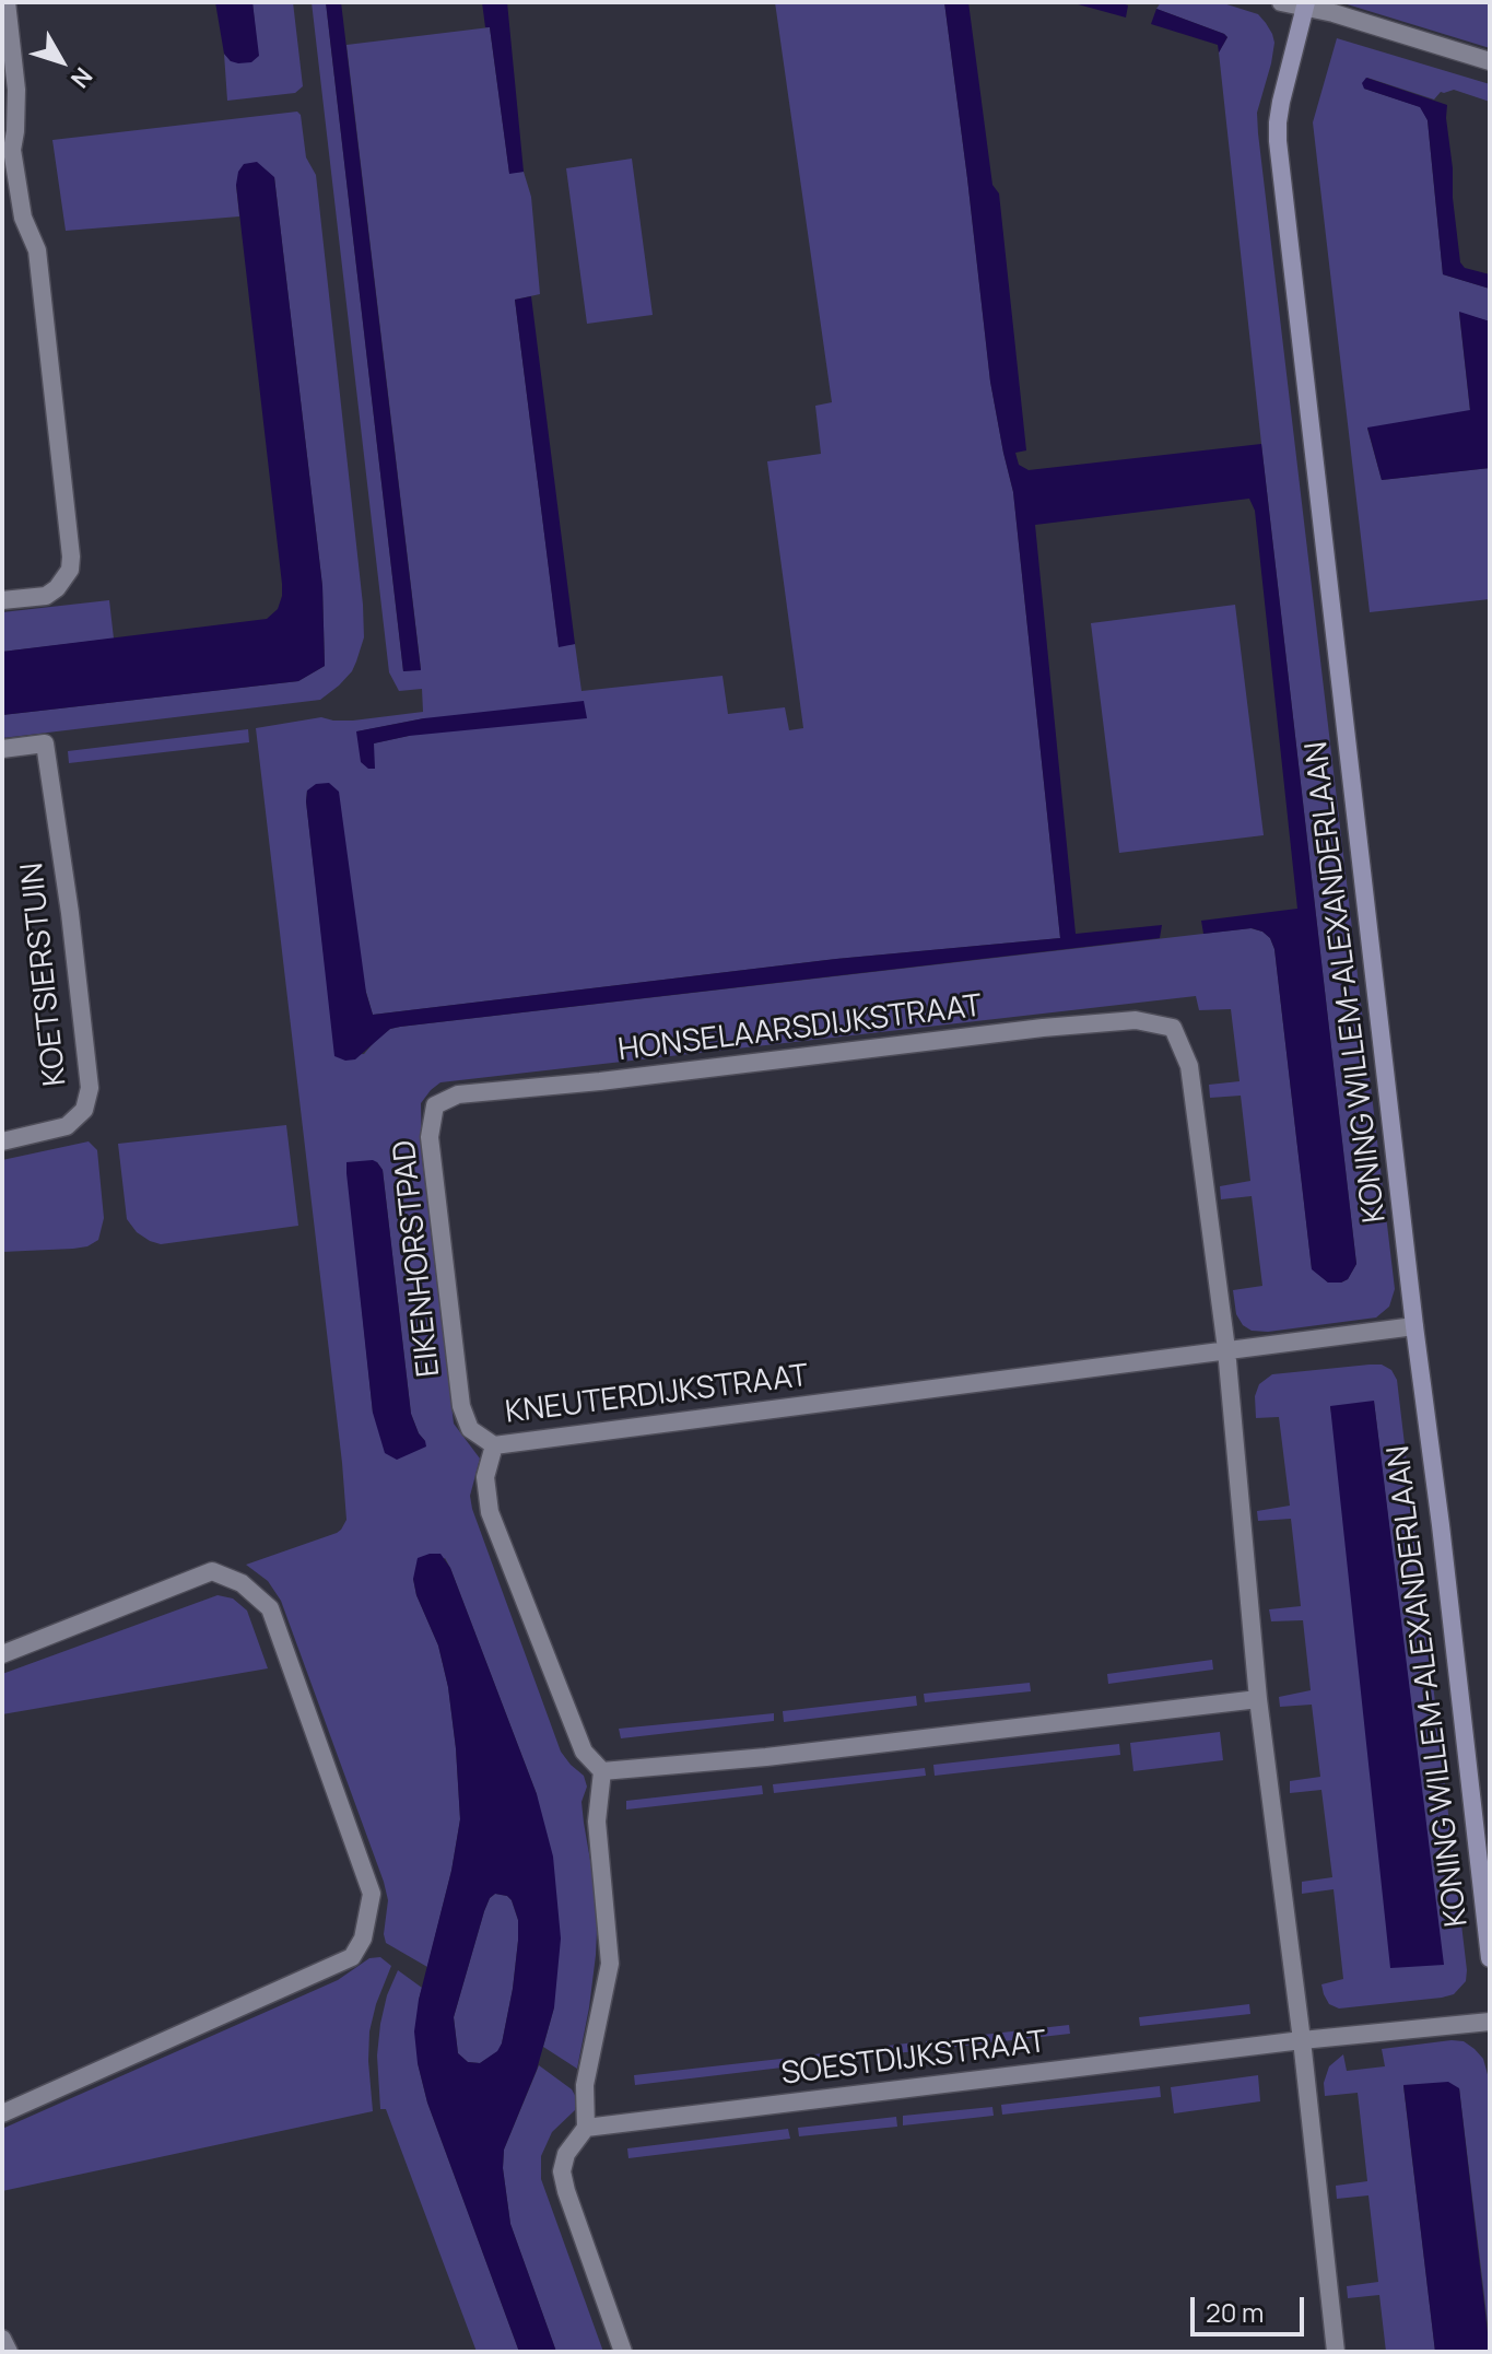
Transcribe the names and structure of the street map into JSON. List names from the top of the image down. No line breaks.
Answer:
{"streets":{"street":["KOETSIERSTUIN","KONING WILLEM-ALEXANDERLAAN","HONSELAARSDIJKSTRAAT","EIKENHORSTPAD","KNEUTERDIJKSTRAAT","SOESTDIJKSTRAAT"]},"crossings":[["KONING WILLEM-ALEXANDERLAAN","KNEUTERDIJKSTRAAT"],["HONSELAARSDIJKSTRAAT","EIKENHORSTPAD"],["HONSELAARSDIJKSTRAAT","KNEUTERDIJKSTRAAT"],["EIKENHORSTPAD","KNEUTERDIJKSTRAAT"]],"scale_bar":"20 m","north":"bottom right"}
